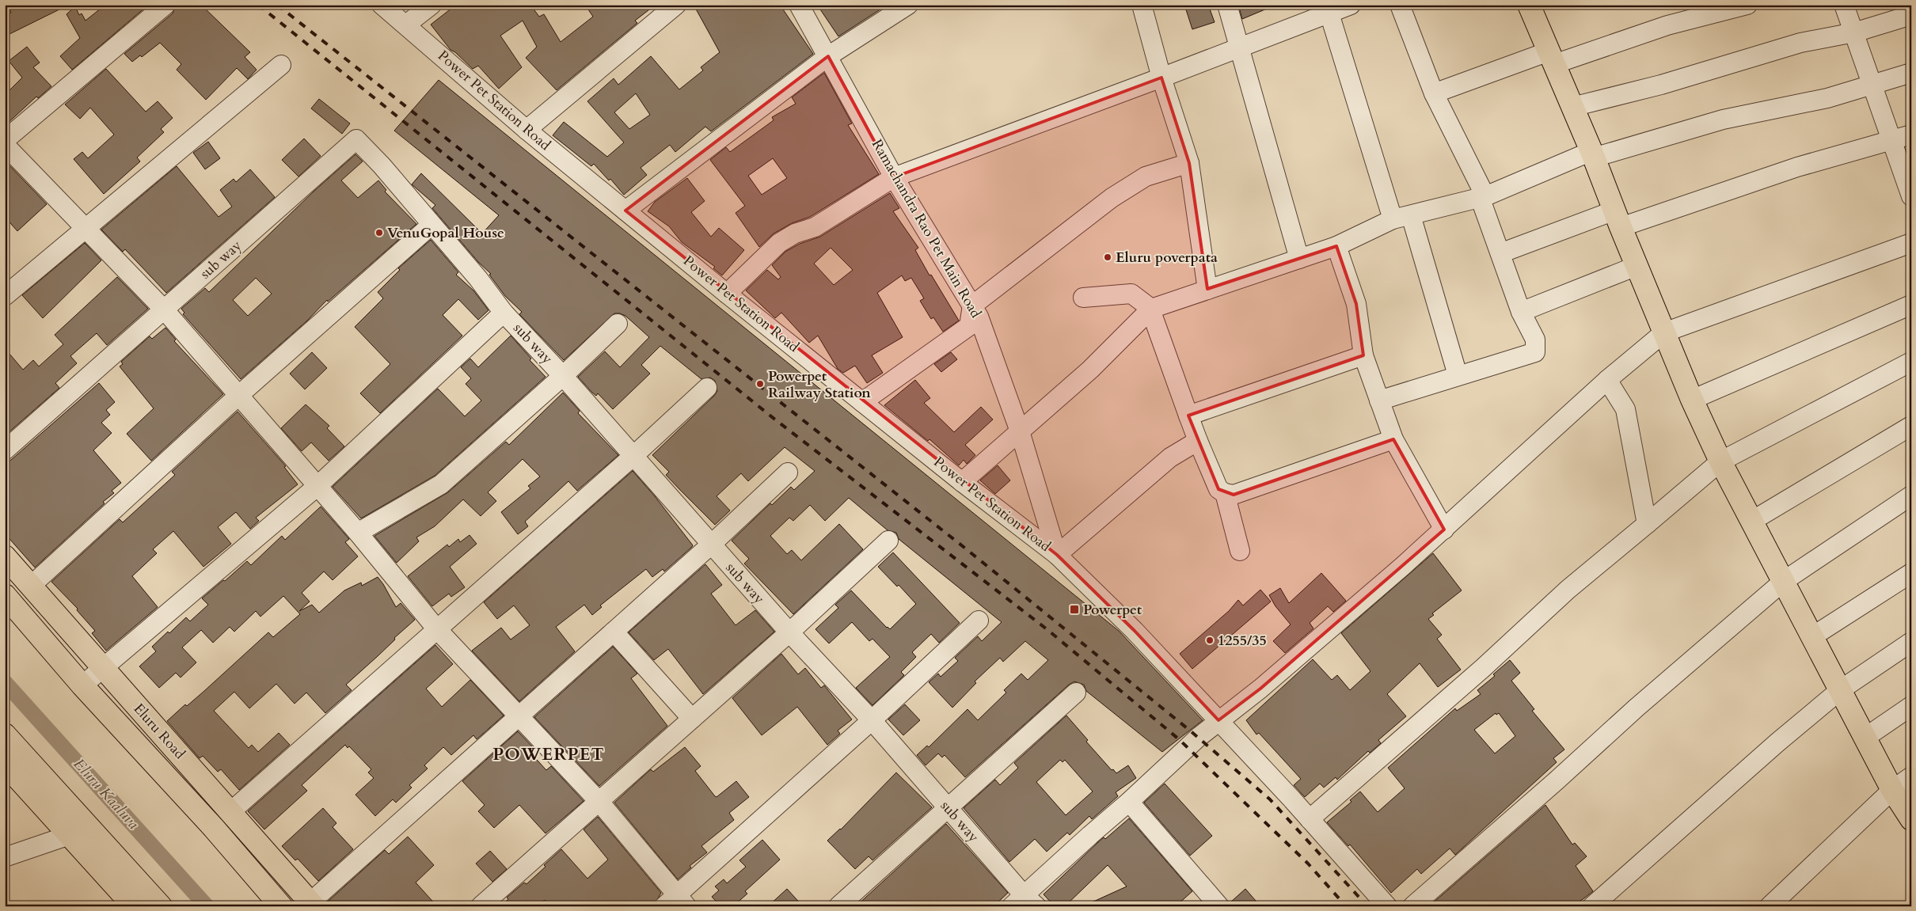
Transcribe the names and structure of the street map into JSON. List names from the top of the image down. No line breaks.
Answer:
{"streets":{"main road":["Eluru Road"],"street":["Power Pet Station Road","Ramachandra Rao Pet Main Road","sub way"]},"crossings":[["Power Pet Station Road","Ramachandra Rao Pet Main Road"]],"districts":["POWERPET"],"water":["Eluru Kaaluva"],"places":{"other":["VenuGopal House","Eluru poverpata","Powerpet Railway Station","1255/35"],"transit":["Powerpet"]}}
